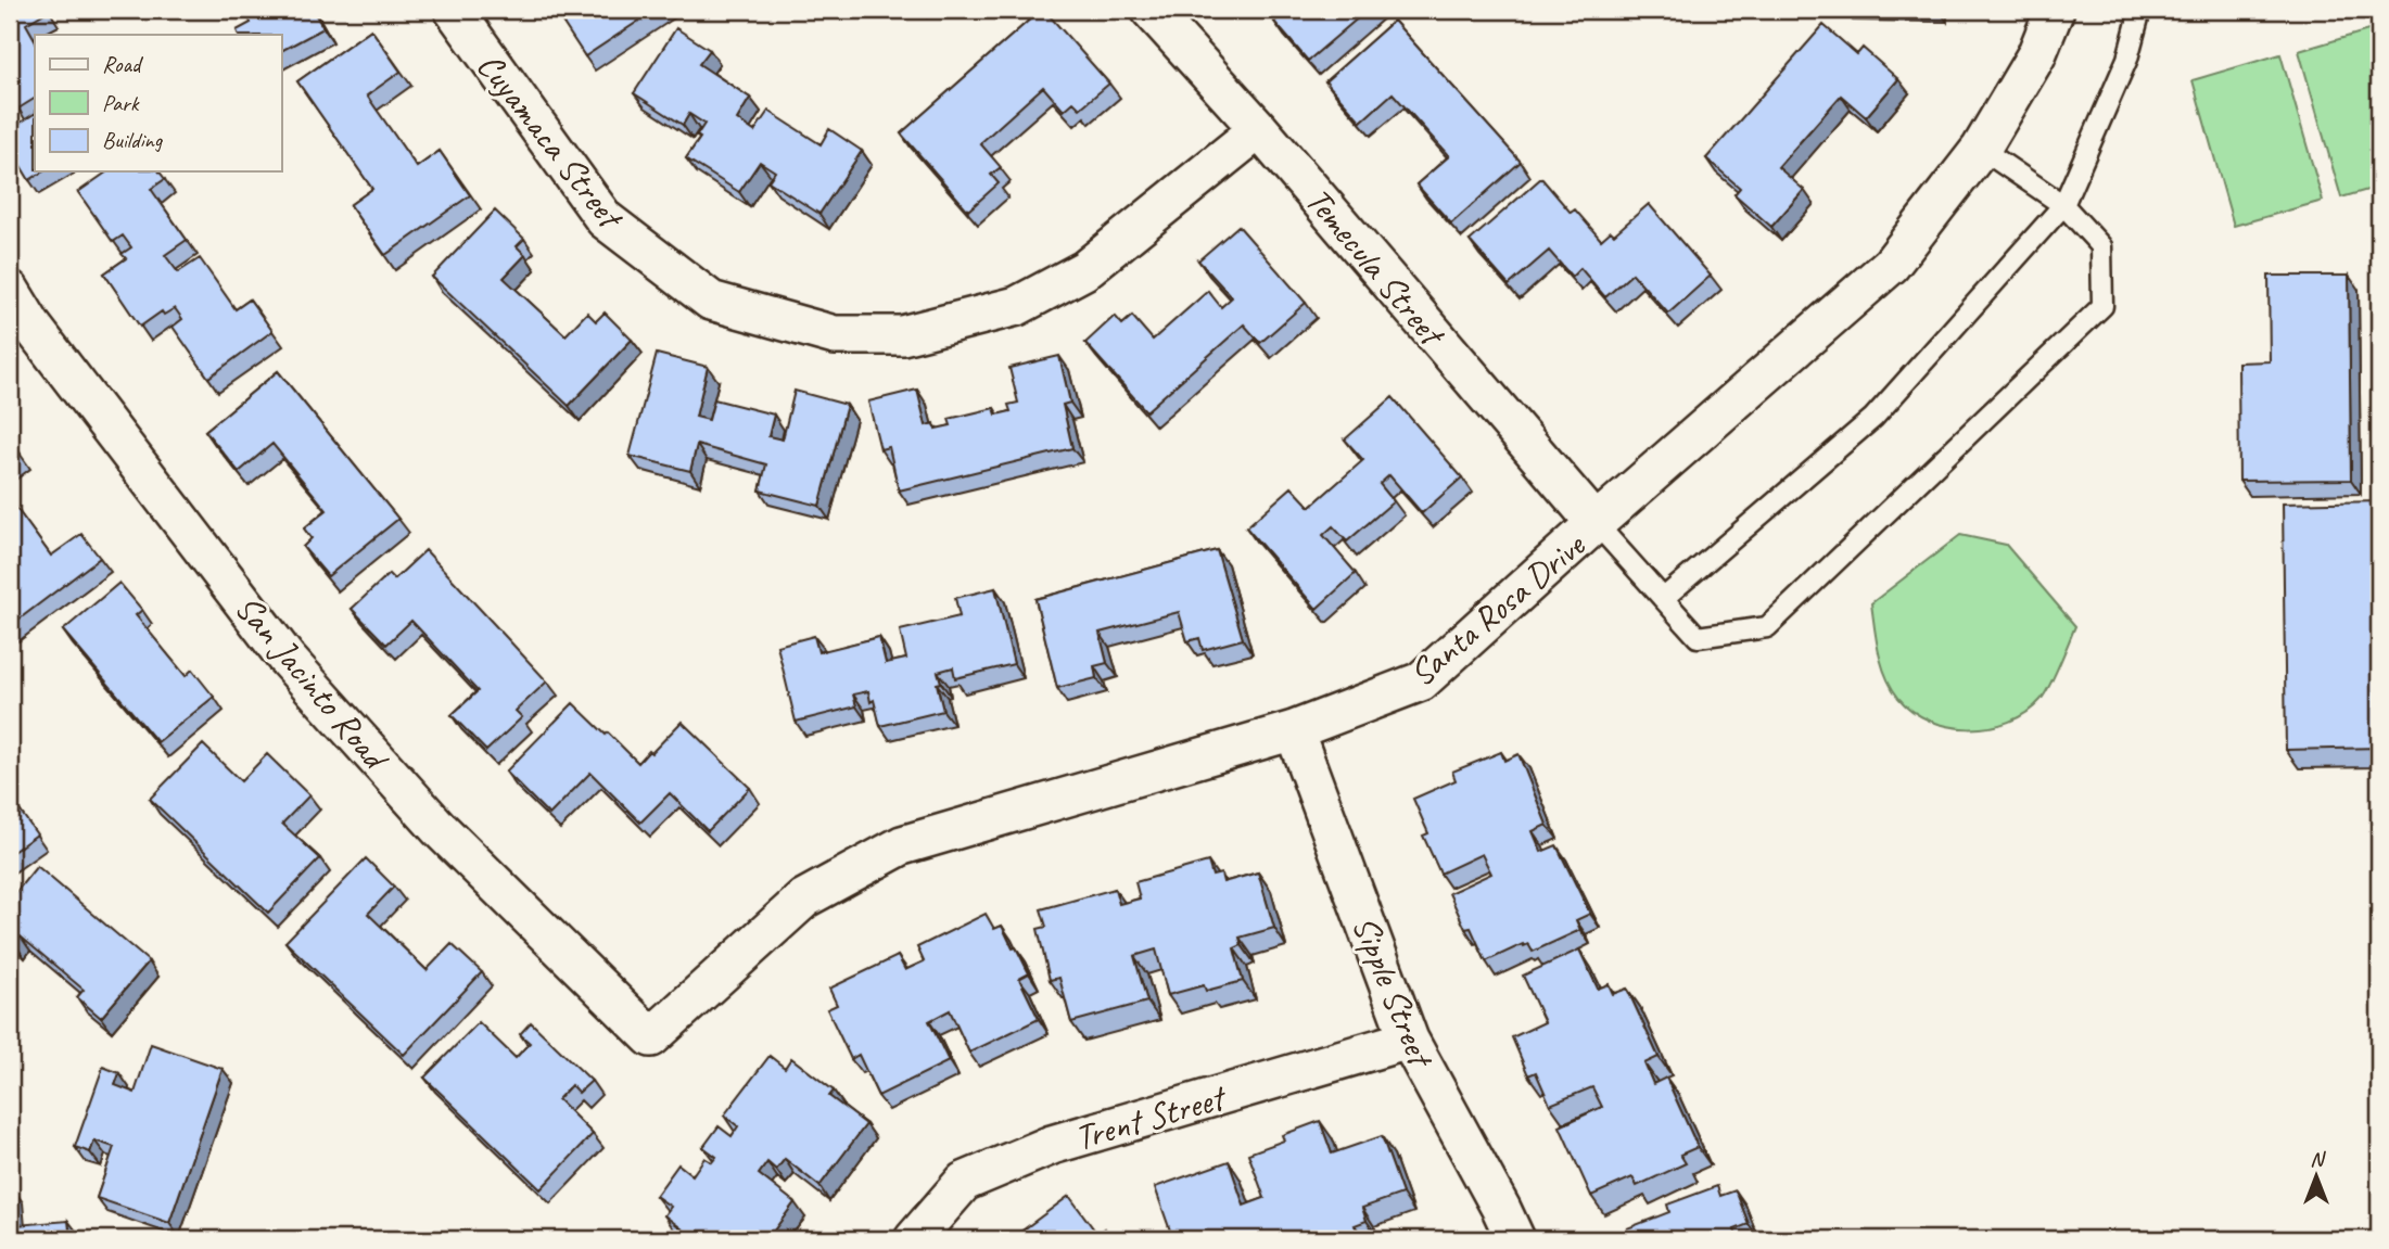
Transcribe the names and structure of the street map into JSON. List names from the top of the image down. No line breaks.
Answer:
{"streets":{"street":["Cuyamaca Street","Temecula Street","Santa Rosa Drive","San Jacinto Road","Sipple Street","Trent Street"]},"crossings":[["Cuyamaca Street","Temecula Street"],["Temecula Street","Santa Rosa Drive"],["Santa Rosa Drive","San Jacinto Road"],["Santa Rosa Drive","Sipple Street"],["Sipple Street","Trent Street"]],"legend":["Road","Park","Building"],"north":"top"}
